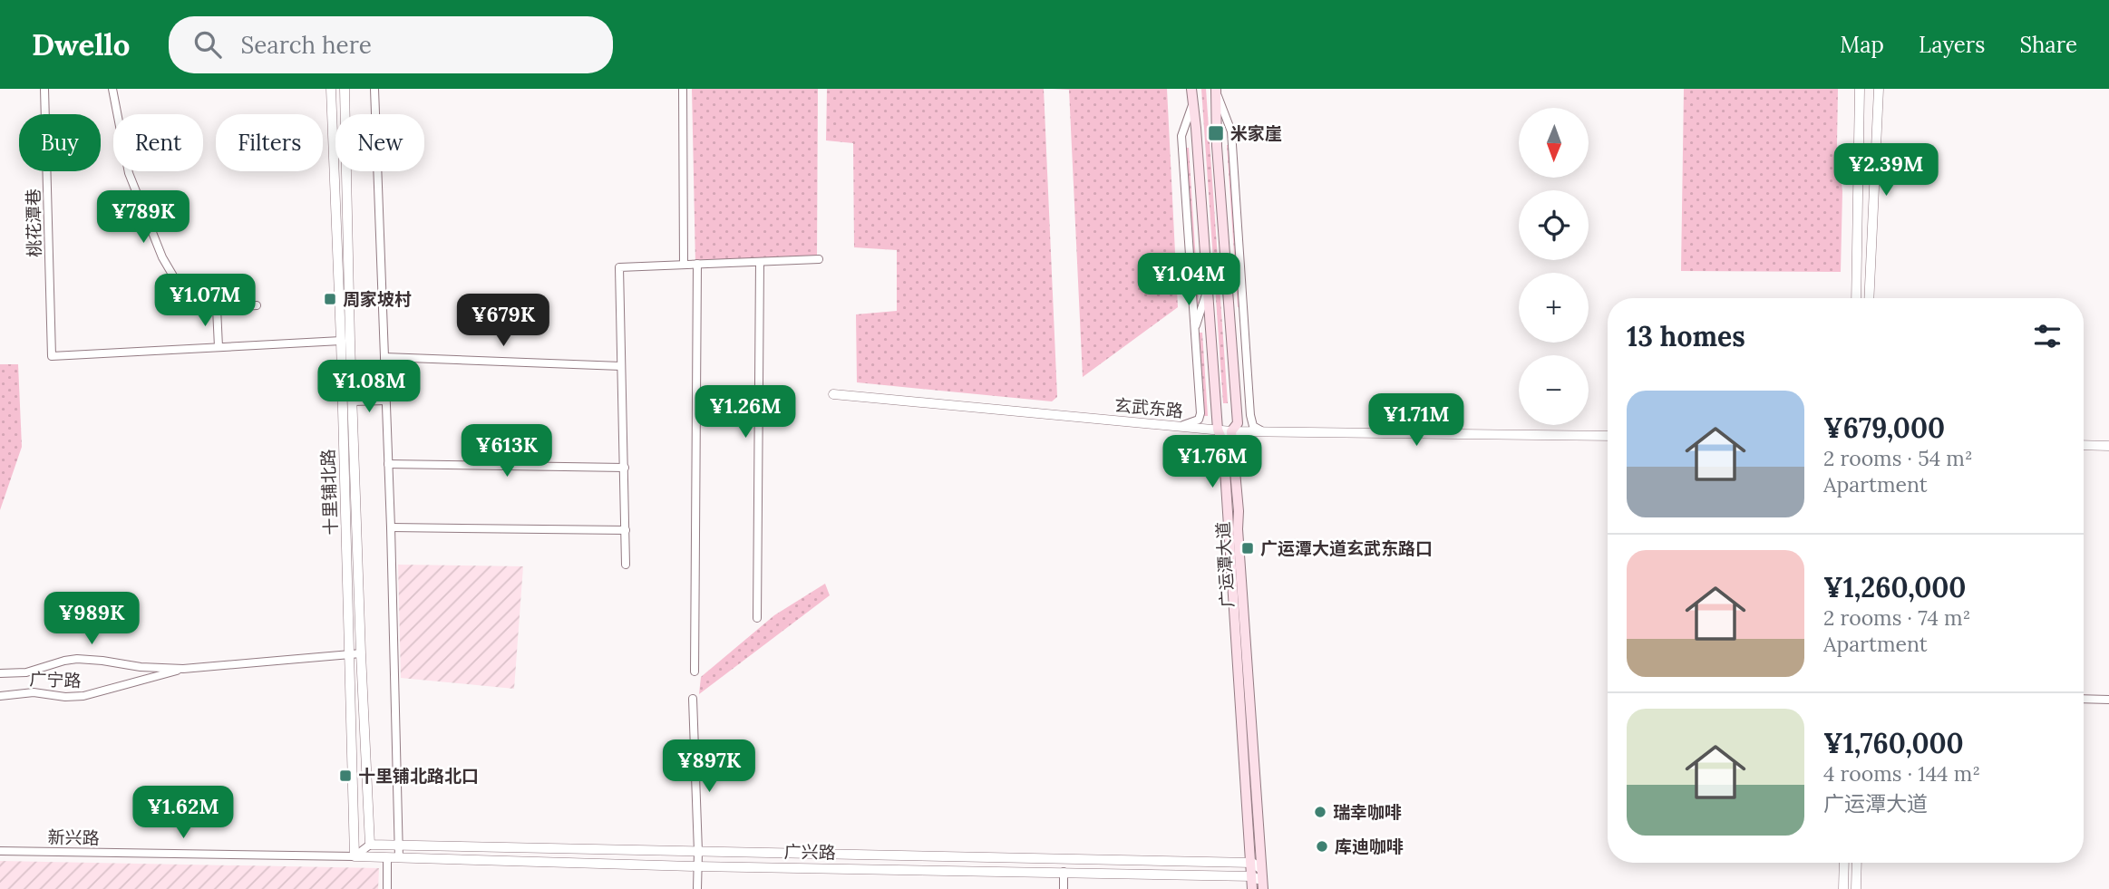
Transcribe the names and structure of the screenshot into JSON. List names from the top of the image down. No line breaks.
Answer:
{"streets":{"main road":["广运潭大道"],"street":["桃花潭巷","玄武东路","十里铺北路","广宁路","新兴路","广兴路"]},"crossings":[["玄武东路","广运潭大道"],["十里铺北路","广宁路"],["十里铺北路","新兴路"],["十里铺北路","广兴路"],["广运潭大道","广兴路"],["新兴路","广兴路"]],"places":{"transit":["米家崖","周家坡村","广运潭大道玄武东路口","十里铺北路北口"],"other":["瑞幸咖啡","库迪咖啡"]},"north":"bottom","page":{"header":"Dwello","search":"Search here","nav":["Map","Layers","Share"],"map_buttons":["+","−"],"chip":["Buy","Rent","Filters","New"],"price":["¥2.39M","¥789K","¥1.04M","¥1.07M","¥679K","¥1.08M","¥1.26M","¥1.71M","¥613K","¥1.76M","¥989K","¥897K","¥1.62M"],"heading":"13 homes","list":[{"name":"¥679,000","note":"2 rooms · 54 m² · Apartment"},{"name":"¥1,260,000","note":"2 rooms · 74 m² · Apartment"},{"name":"¥1,760,000","note":"4 rooms · 144 m² · 广运潭大道"}]}}
